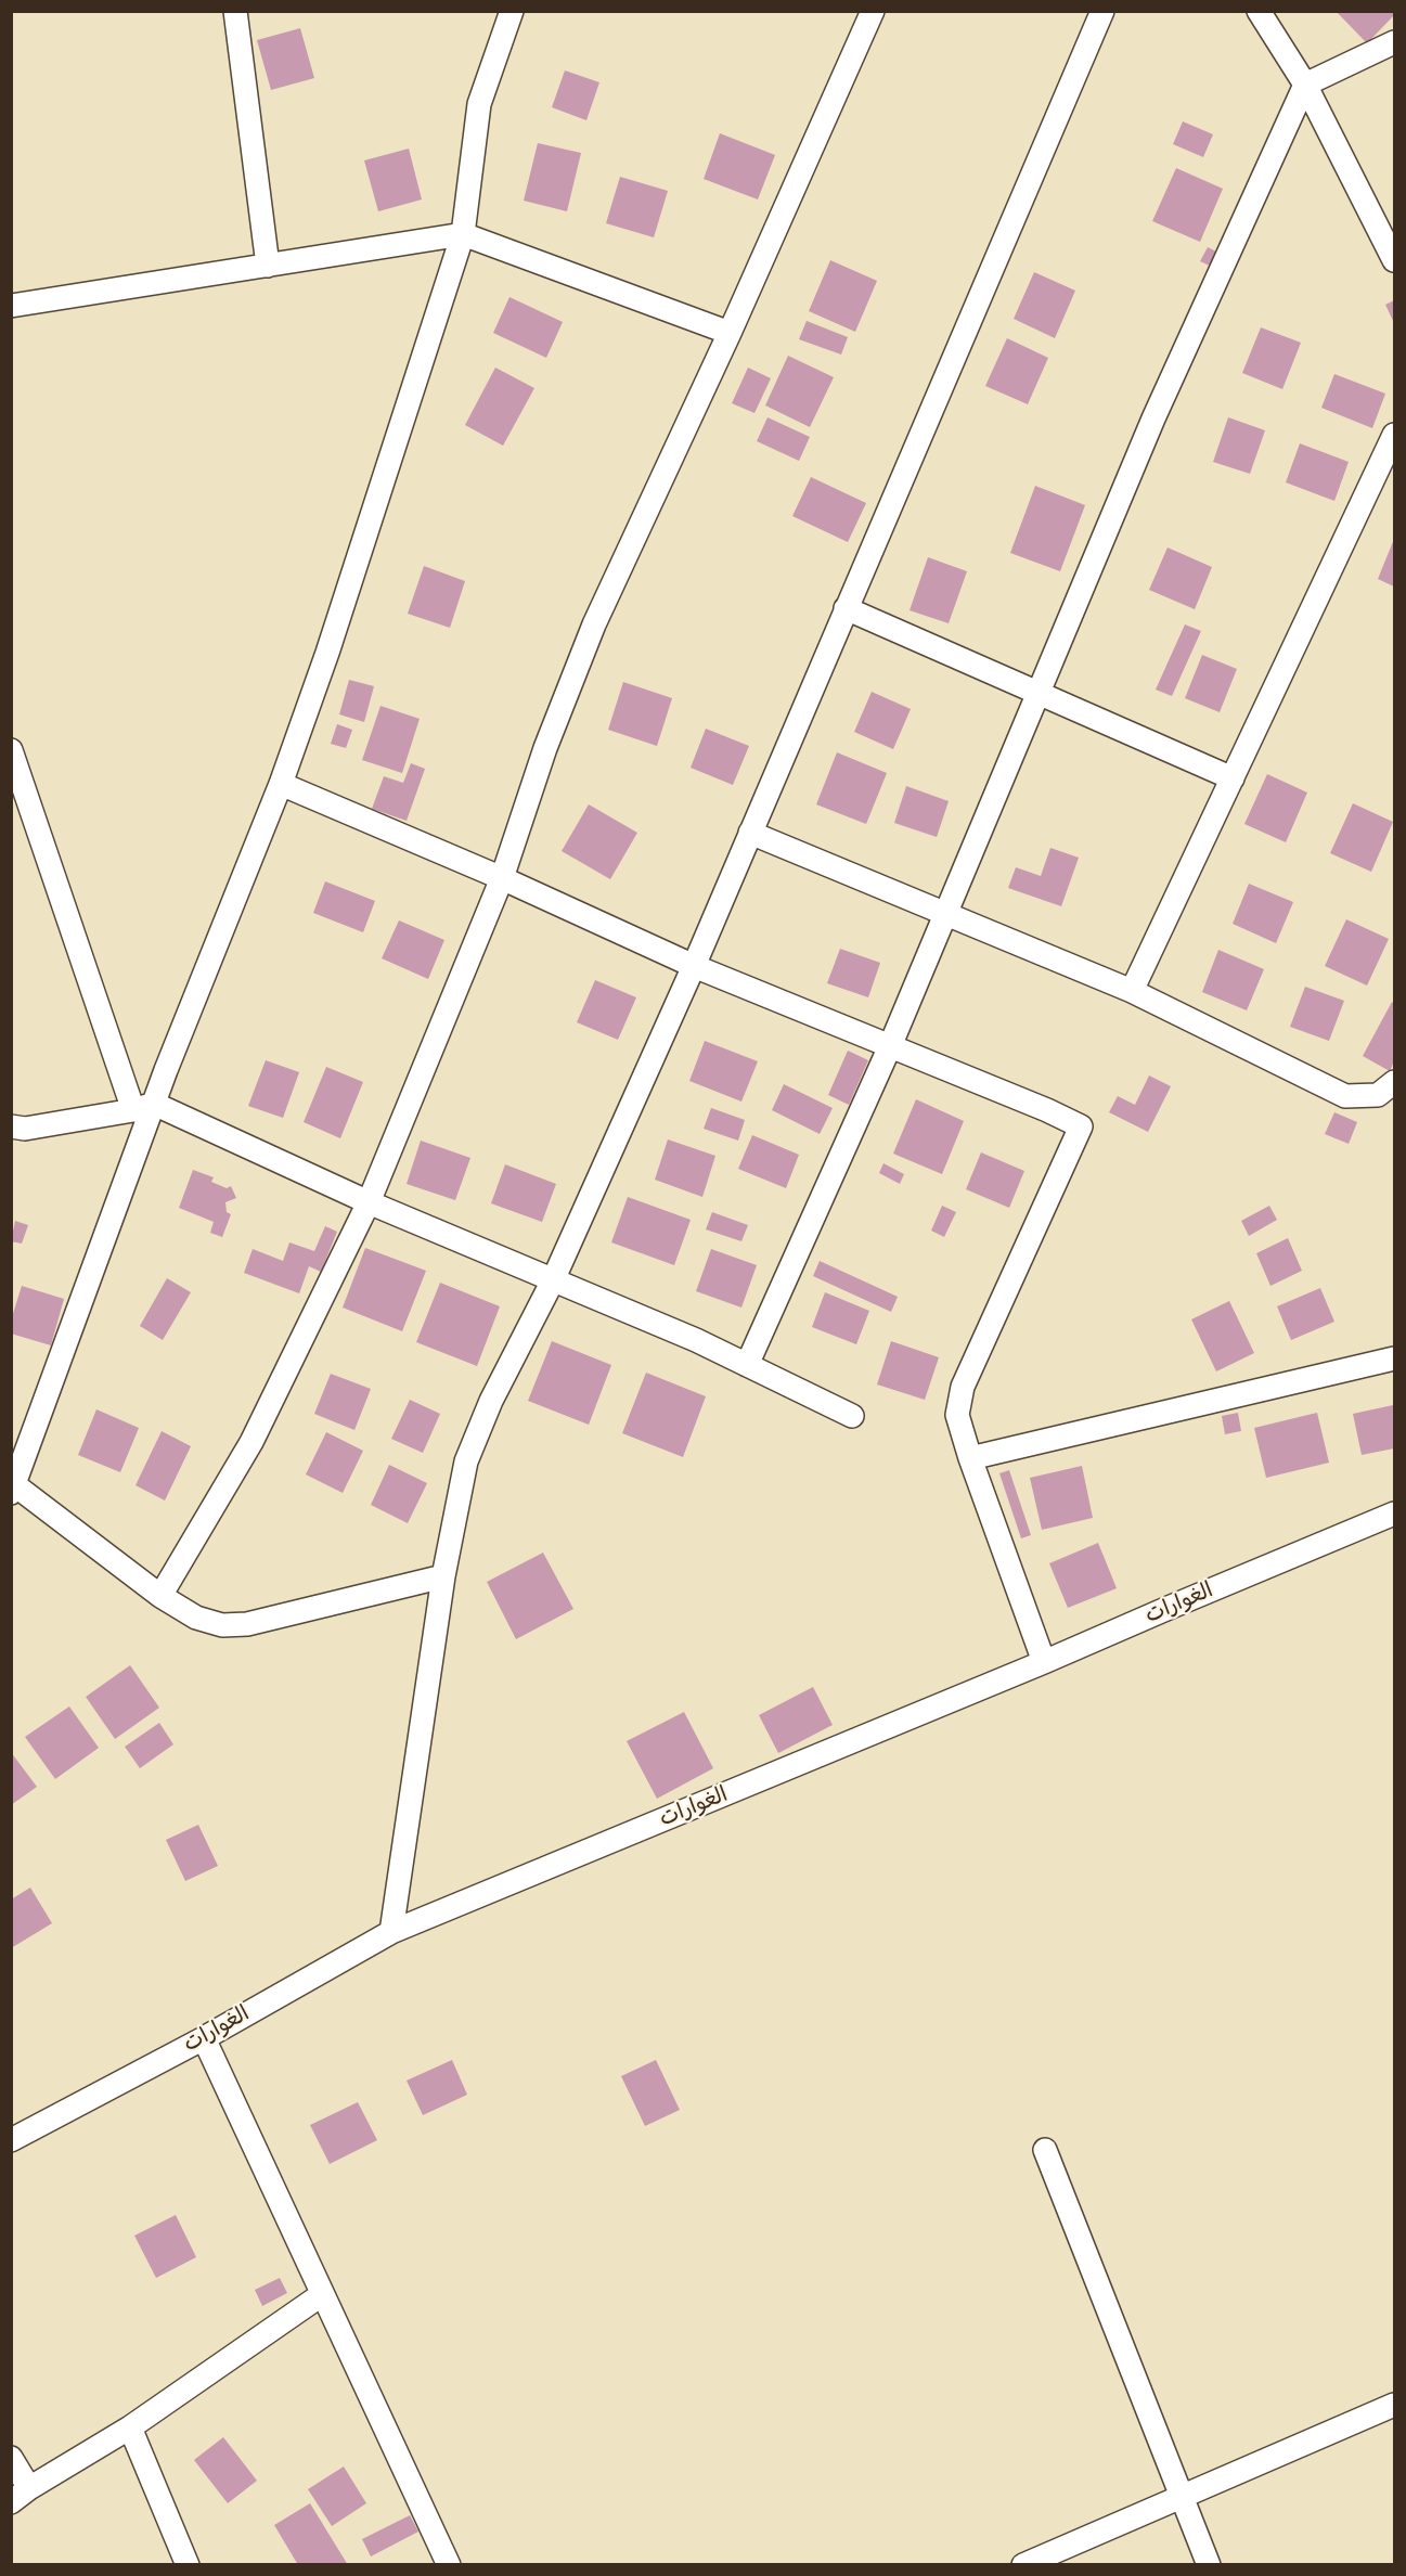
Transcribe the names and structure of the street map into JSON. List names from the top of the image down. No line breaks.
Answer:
{"streets":{"street":["الغوارات"]}}
